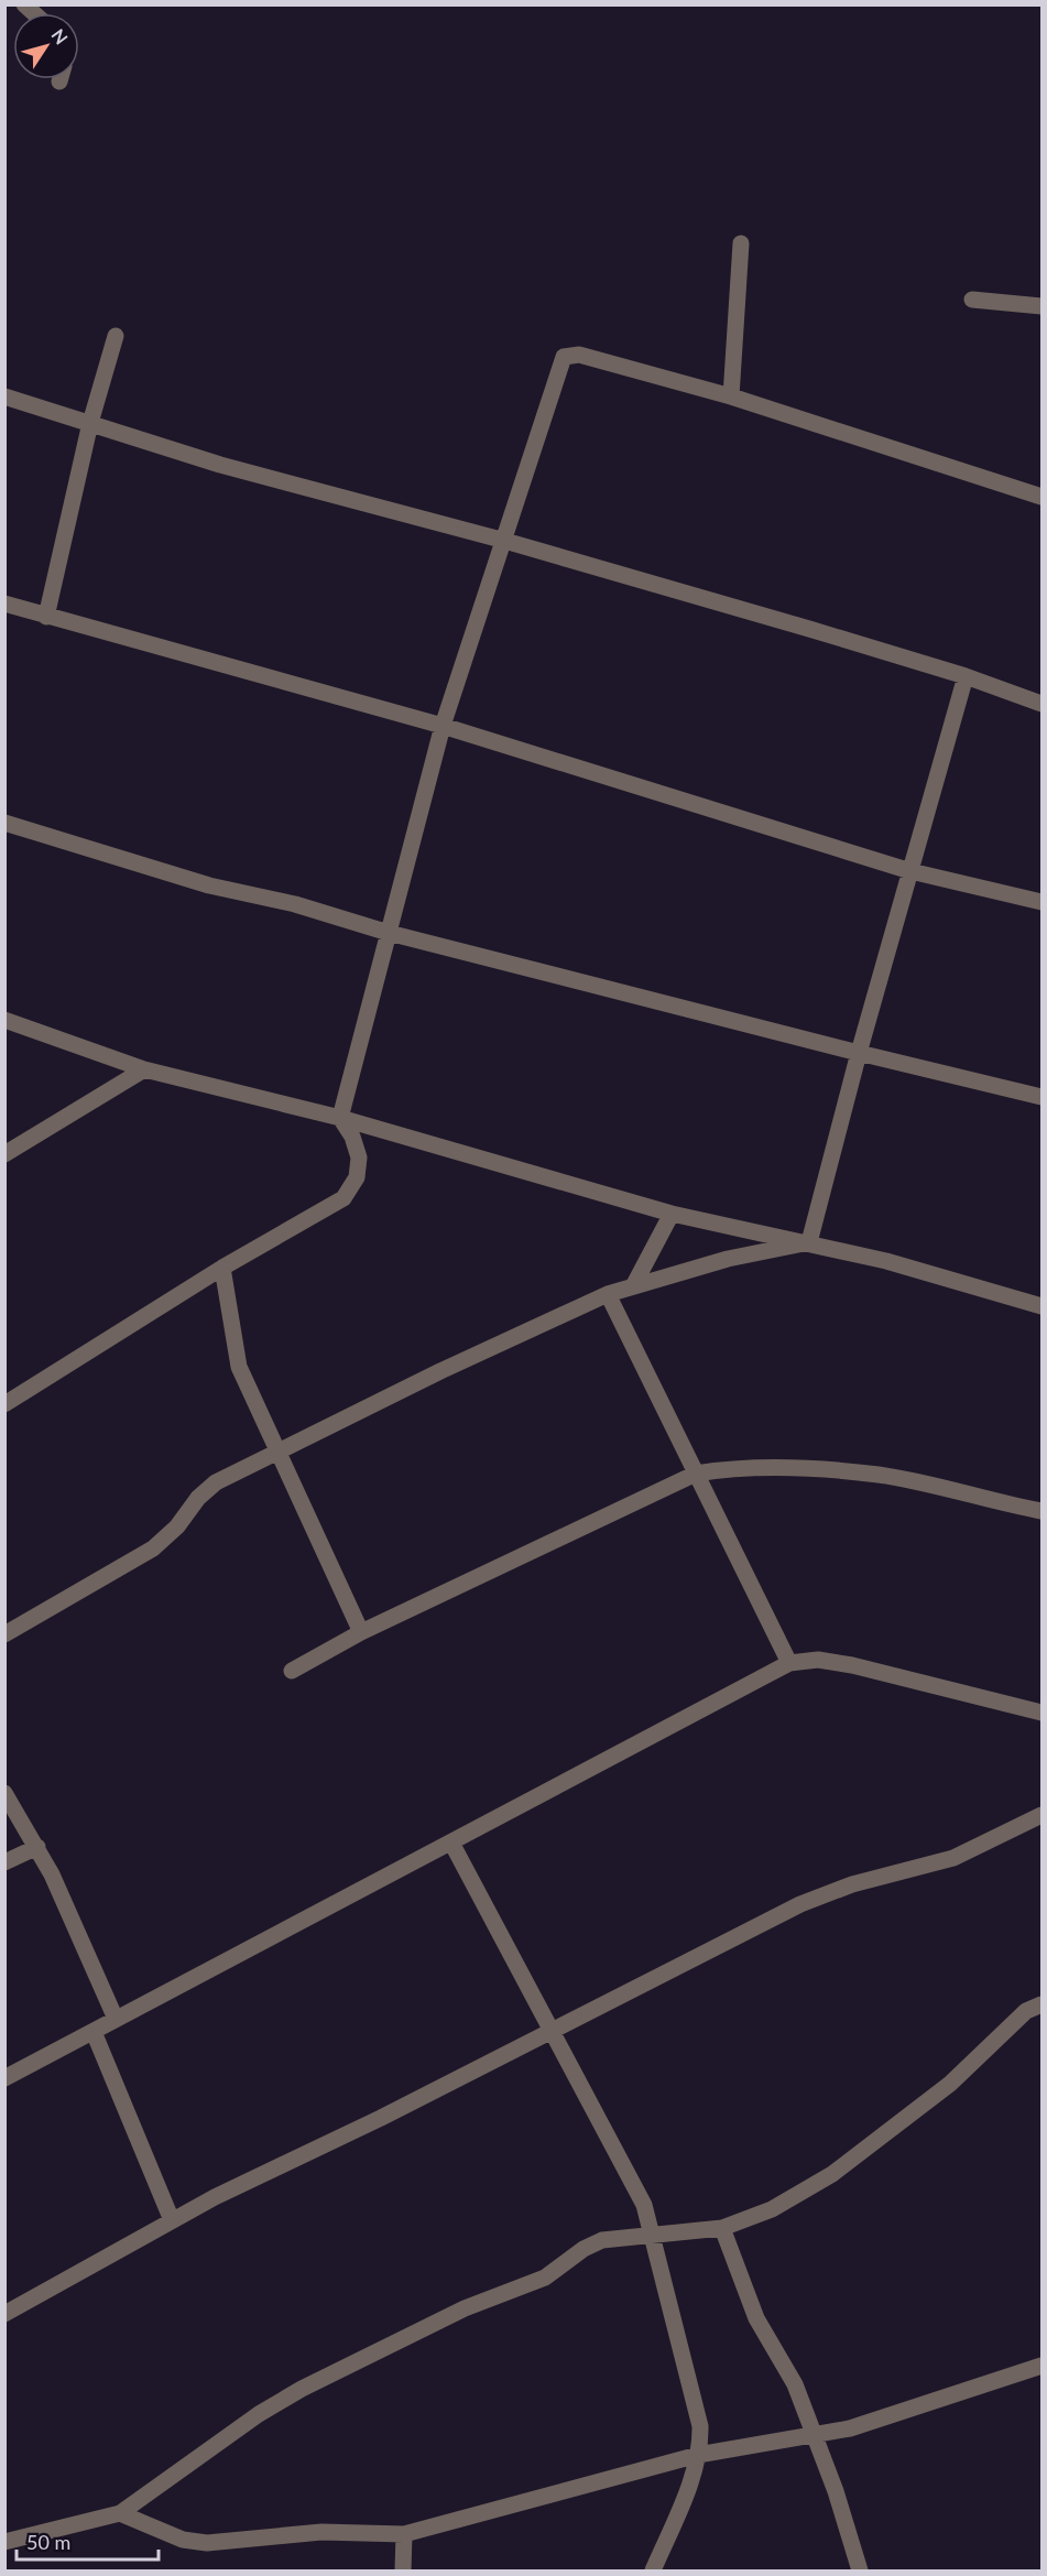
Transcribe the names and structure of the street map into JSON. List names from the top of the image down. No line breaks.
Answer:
{"scale_bar":"50 m","north":"top right"}
